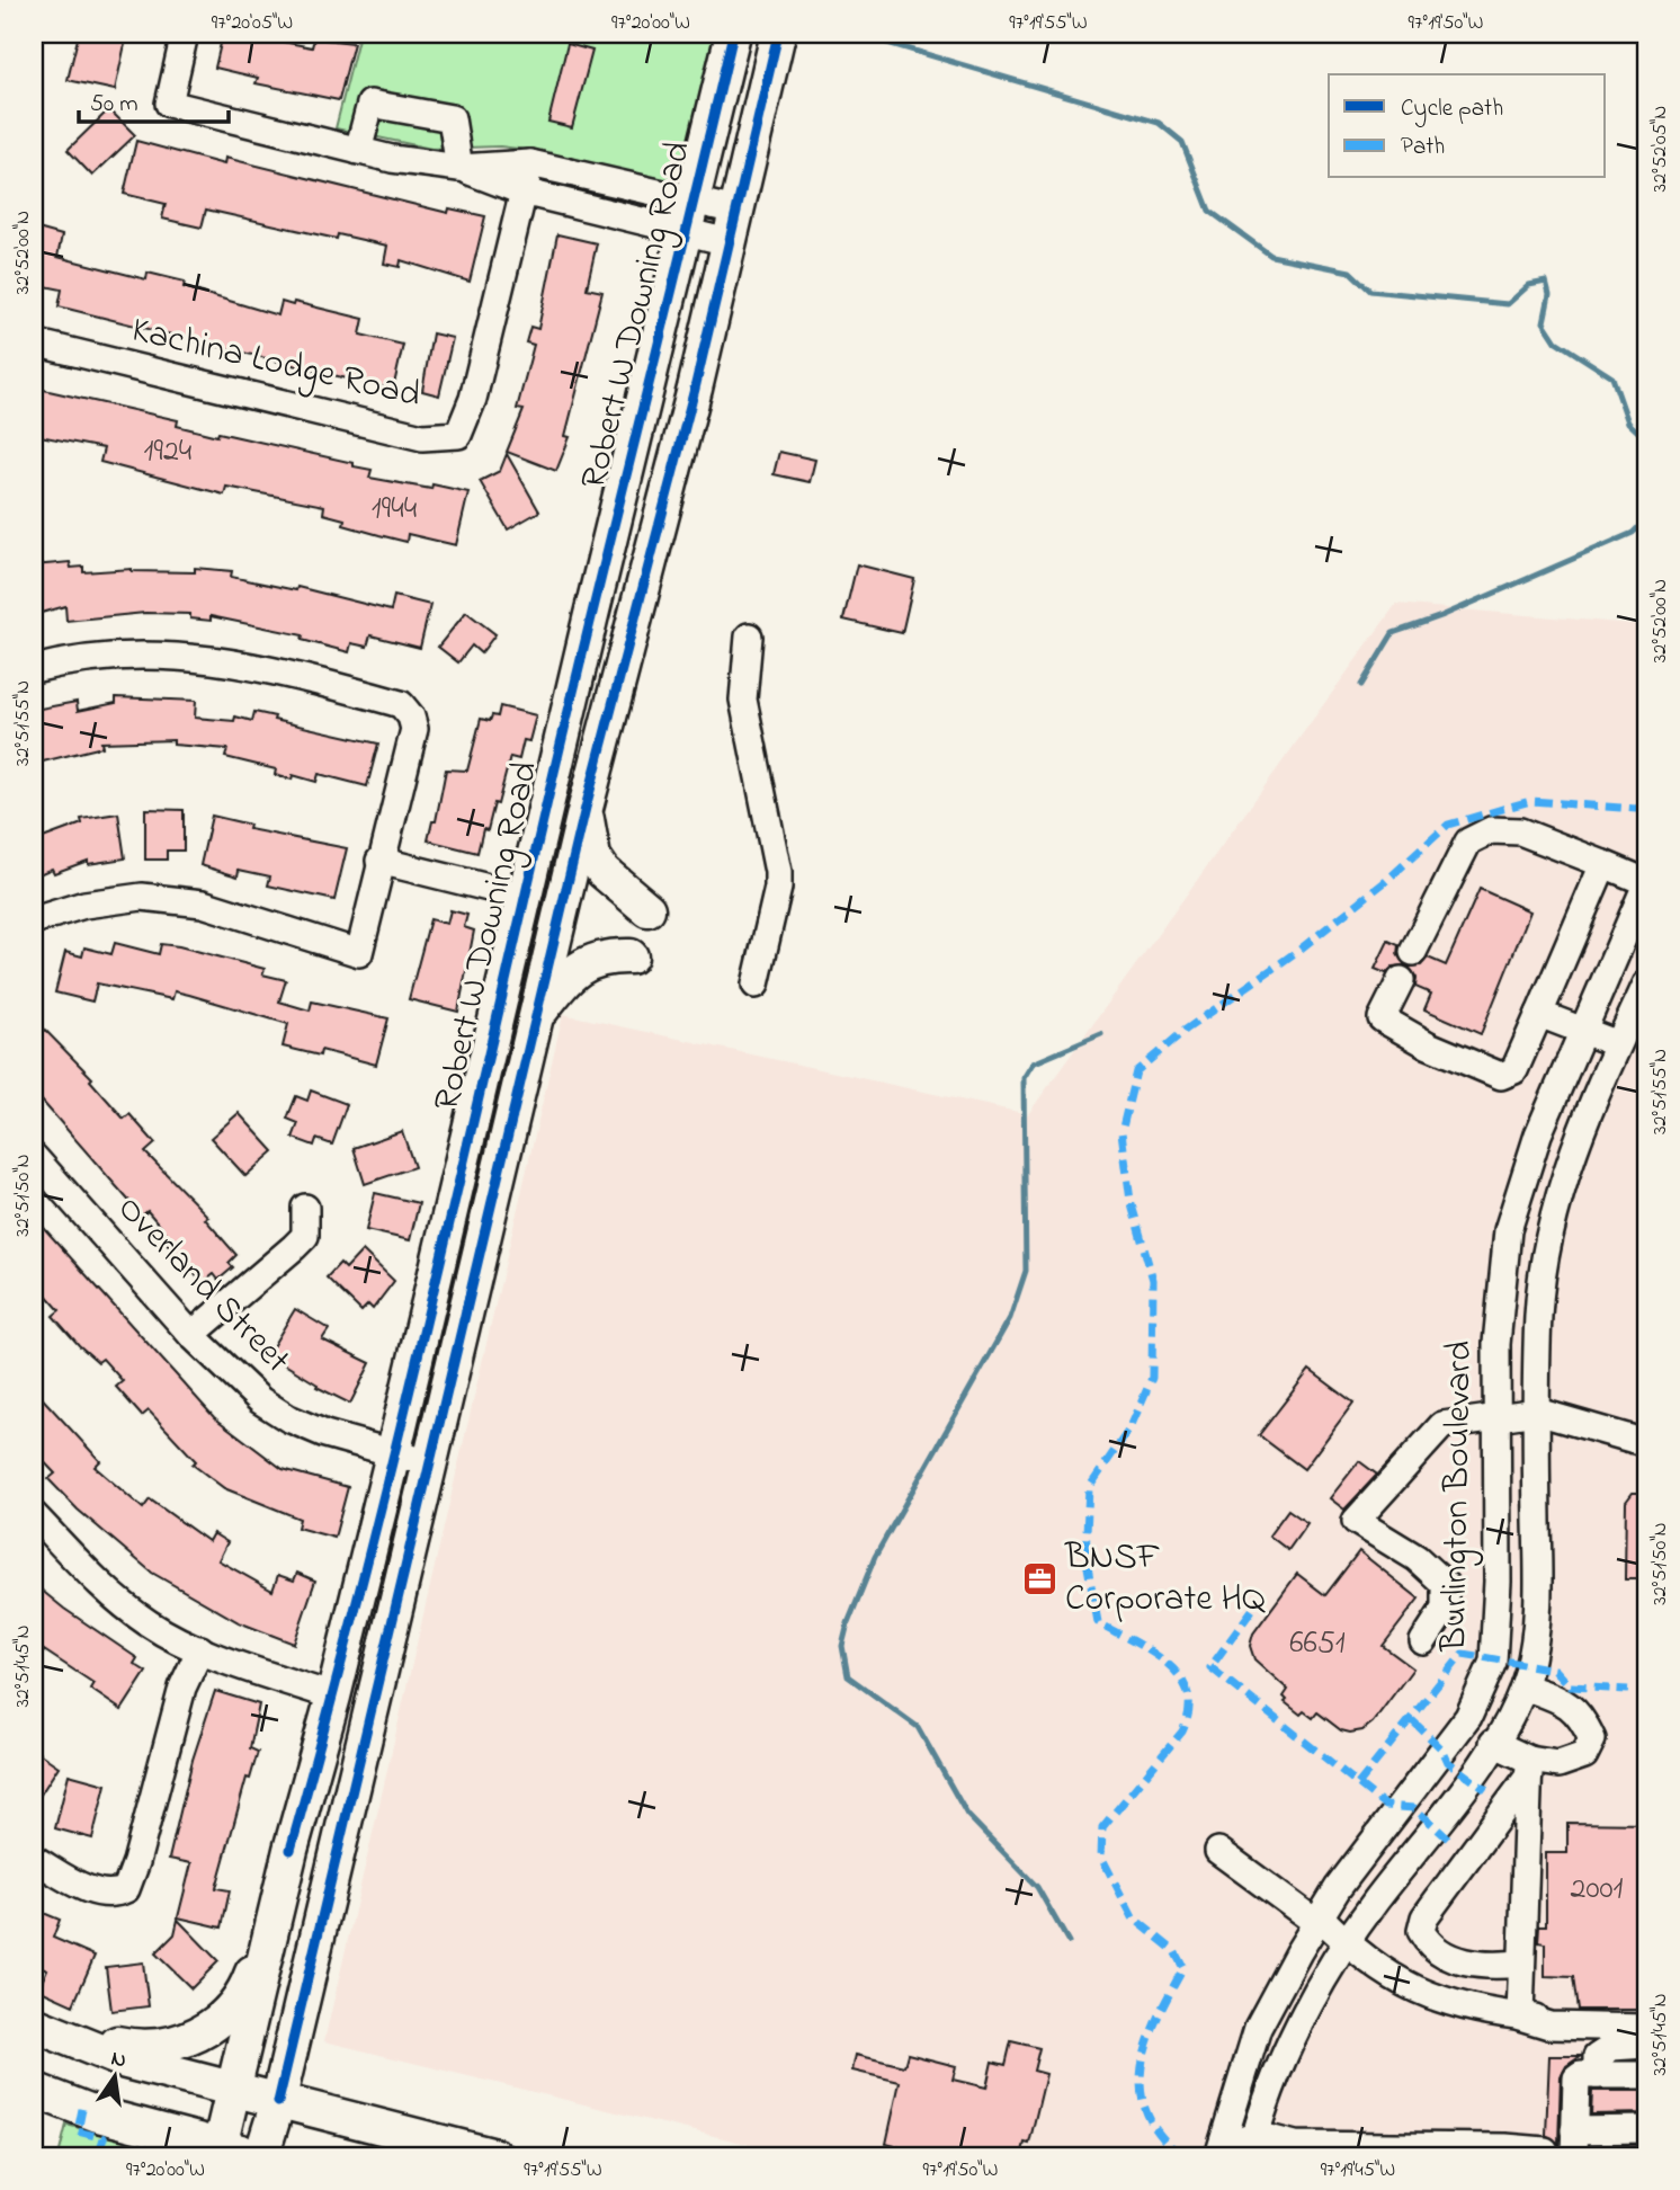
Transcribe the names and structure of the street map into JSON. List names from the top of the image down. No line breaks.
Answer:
{"streets":{"main road":["Robert W Downing Road"],"street":["Kachina Lodge Road","Overland Street","Burlington Boulevard"]},"crossings":[["Robert W Downing Road","Overland Street"]],"places":{"office":["BNSF Corporate HQ"]},"house_numbers":["1924","1944","6651","2001"],"legend":["Cycle path","Path"],"scale_bar":"50 m","north":"top","coordinates":["97°20'05\"W","97°20'00\"W","97°19'55\"W","97°19'50\"W","32°52'05\"N","32°52'00\"N","32°51'55\"N","32°51'50\"N","32°51'45\"N","97°19'45\"W"]}
